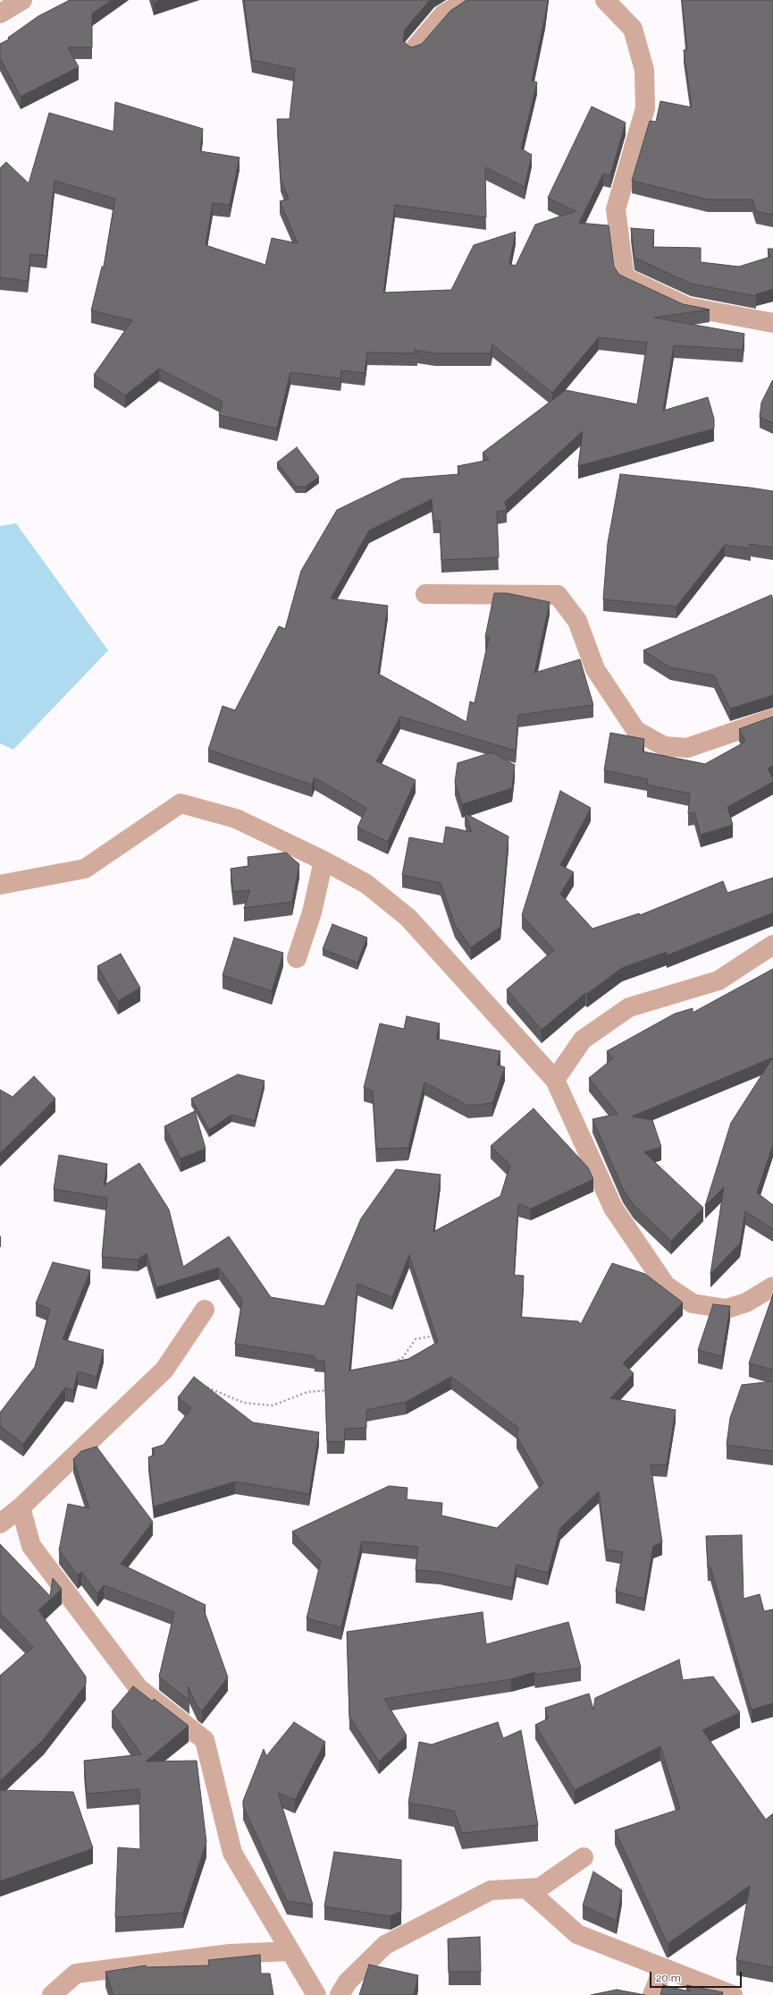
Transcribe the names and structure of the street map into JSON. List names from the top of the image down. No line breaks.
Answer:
{"scale_bar":"20 m"}
